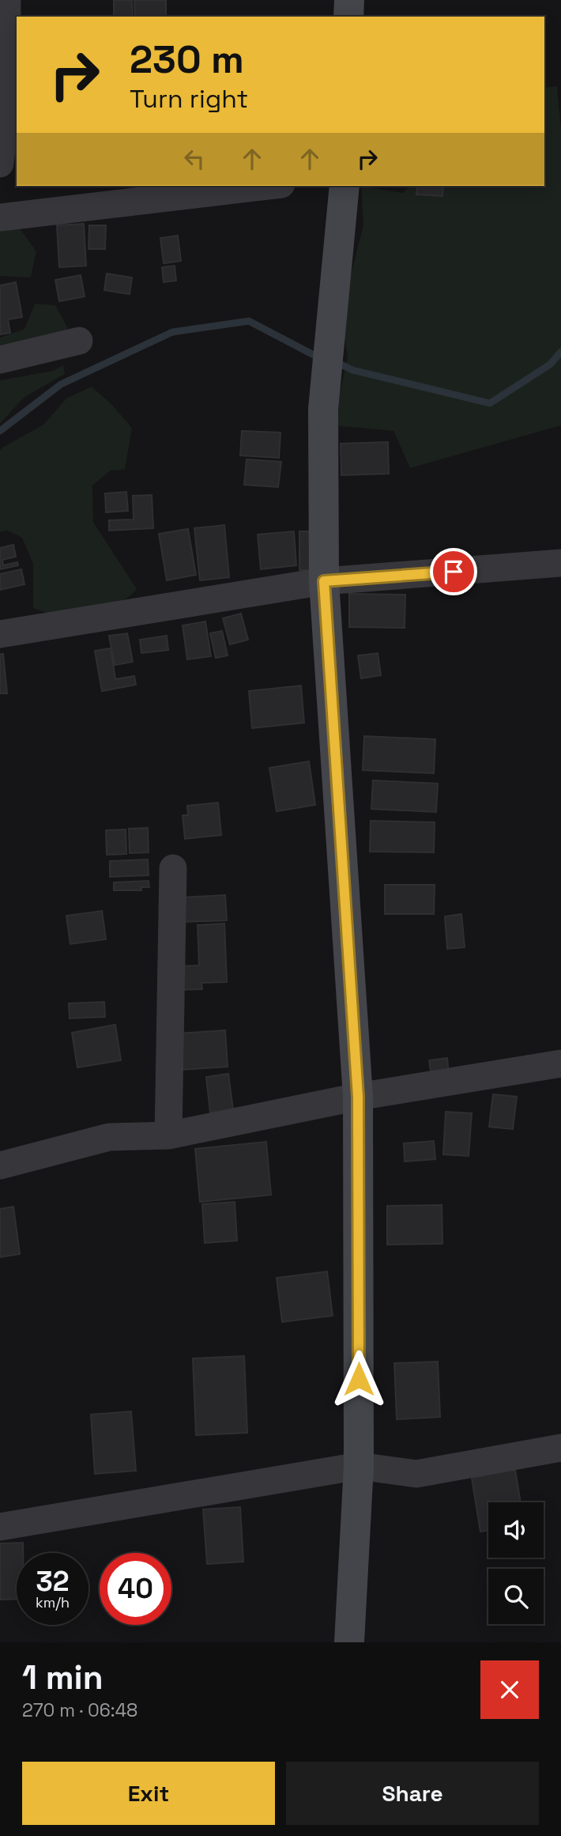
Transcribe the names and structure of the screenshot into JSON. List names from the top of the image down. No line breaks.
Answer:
{"page":{"turn":["230 m","Turn right"],"speed":"32 km/h","limit":"40","heading":["1 min","270 m · 06:48"],"buttons":["Exit","Share"]}}
